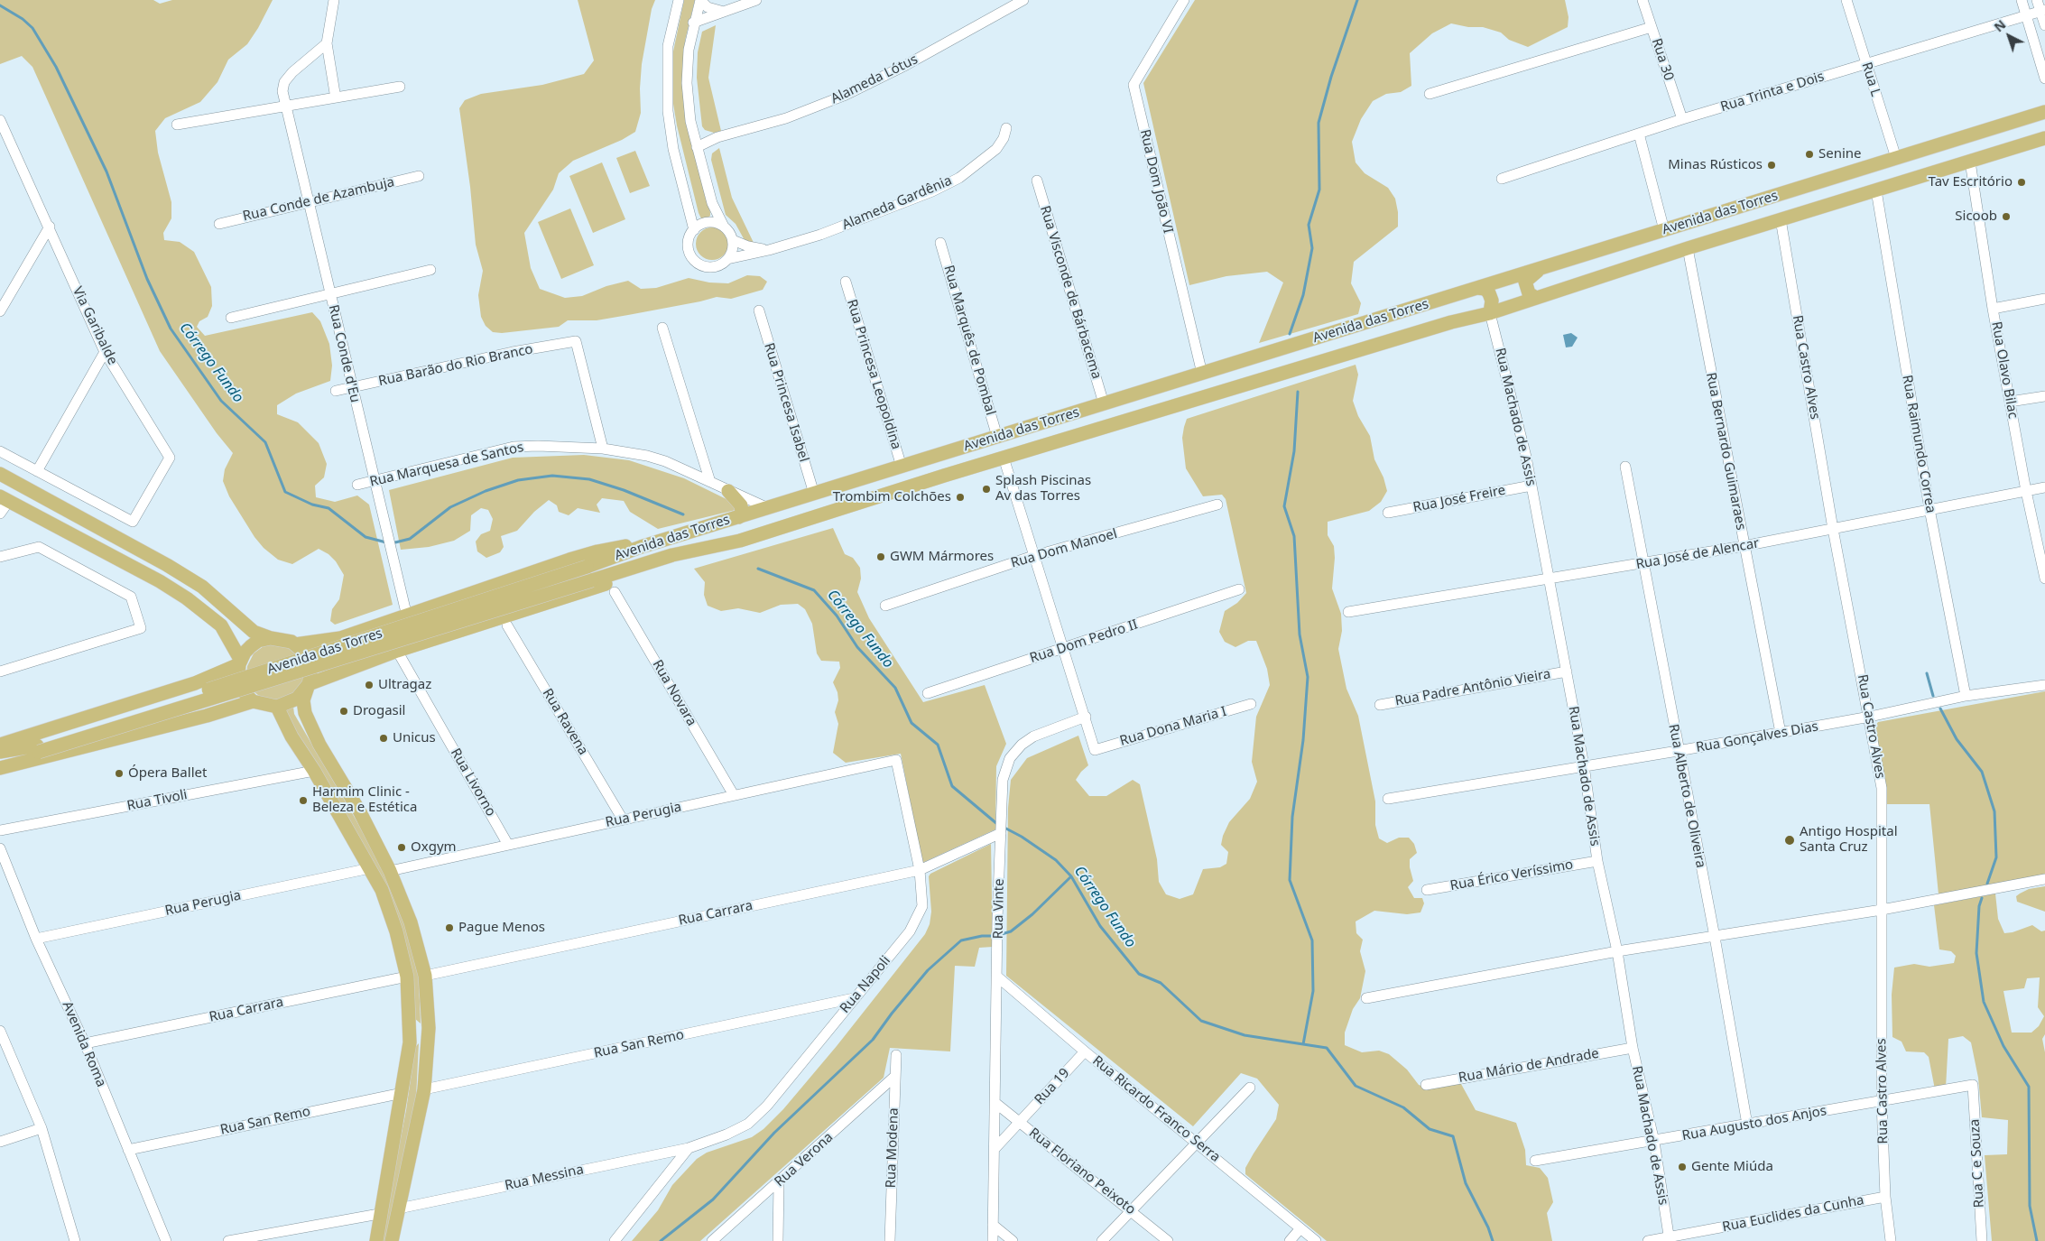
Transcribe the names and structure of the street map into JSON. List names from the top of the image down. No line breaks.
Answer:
{"streets":{"main road":["Avenida das Torres"],"street":["Rua 30","Alameda Lótus","Rua L","Rua Trinta e Dois","Rua Dom João VI","Rua Conde de Azambuja","Alameda Gardênia","Rua Visconde de Bárbacema","Via Garibalde","Rua Marquês de Pombal","Rua Conde d'Eu","Rua Barão do Rio Branco","Rua Castro Alves","Rua Olavo Bilac","Rua Princesa Leopoldina","Rua Princesa Isabel","Rua Machado de Assis","Rua Raimundo Correa","Rua Bernardo Guimaraes","Rua Marquesa de Santos","Rua José Freire","Rua Dom Manoel","Rua José de Alencar","Rua Dom Pedro II","Rua Padre Antônio Vieira","Rua Novara","Rua Ravena","Rua Dona Maria I","Rua Gonçalves Dias","Rua Livorno","Rua Alberto de Oliveira","Rua Tivoli","Rua Perugia","Rua Érico Veríssimo","Rua Vinte","Rua Carrara","Rua Napoli","Avenida Roma","Rua San Remo","Rua Mário de Andrade","Rua 19","Rua Ricardo Franco Serra","Rua Augusto dos Anjos","Rua Modena","Rua Verona","Rua C e Souza","Rua Floriano Peixoto","Rua Messina","Rua Euclides da Cunha"]},"crossings":[["Rua 30","Rua Trinta e Dois"],["Rua L","Rua Trinta e Dois"],["Rua L","Avenida das Torres"],["Rua Dom João VI","Avenida das Torres"],["Rua Conde de Azambuja","Rua Conde d'Eu"],["Avenida das Torres","Rua Visconde de Bárbacema"],["Avenida das Torres","Rua Marquês de Pombal"],["Avenida das Torres","Rua Castro Alves"],["Avenida das Torres","Rua Olavo Bilac"],["Avenida das Torres","Rua Princesa Leopoldina"],["Avenida das Torres","Rua Princesa Isabel"],["Avenida das Torres","Rua Machado de Assis"],["Avenida das Torres","Rua Raimundo Correa"],["Avenida das Torres","Rua Bernardo Guimaraes"],["Avenida das Torres","Rua Marquesa de Santos"],["Rua Conde d'Eu","Rua Barão do Rio Branco"],["Rua Conde d'Eu","Rua Marquesa de Santos"],["Rua Barão do Rio Branco","Rua Marquesa de Santos"],["Rua Castro Alves","Rua José de Alencar"],["Rua Castro Alves","Rua Gonçalves Dias"],["Rua Castro Alves","Rua Augusto dos Anjos"],["Rua Castro Alves","Rua Euclides da Cunha"],["Rua Olavo Bilac","Rua José de Alencar"],["Rua Machado de Assis","Rua José Freire"],["Rua Machado de Assis","Rua José de Alencar"],["Rua Machado de Assis","Rua Padre Antônio Vieira"],["Rua Machado de Assis","Rua Gonçalves Dias"],["Rua Machado de Assis","Rua Érico Veríssimo"],["Rua Machado de Assis","Rua Mário de Andrade"],["Rua Machado de Assis","Rua Augusto dos Anjos"],["Rua Machado de Assis","Rua Euclides da Cunha"],["Rua Raimundo Correa","Rua José de Alencar"],["Rua Raimundo Correa","Rua Gonçalves Dias"],["Rua Bernardo Guimaraes","Rua José de Alencar"],["Rua Bernardo Guimaraes","Rua Gonçalves Dias"],["Rua José de Alencar","Rua Alberto de Oliveira"],["Rua Novara","Rua Perugia"],["Rua Ravena","Rua Perugia"],["Rua Dona Maria I","Rua Vinte"],["Rua Gonçalves Dias","Rua Alberto de Oliveira"],["Rua Livorno","Rua Perugia"],["Rua Alberto de Oliveira","Rua Augusto dos Anjos"],["Rua Perugia","Rua Napoli"],["Rua Perugia","Avenida Roma"],["Rua Vinte","Rua Carrara"],["Rua Vinte","Rua Ricardo Franco Serra"],["Rua Vinte","Rua Floriano Peixoto"],["Rua Carrara","Rua Napoli"],["Rua Carrara","Avenida Roma"],["Rua Napoli","Rua San Remo"],["Rua Napoli","Rua Messina"],["Avenida Roma","Rua San Remo"],["Rua 19","Rua Ricardo Franco Serra"],["Rua 19","Rua Floriano Peixoto"],["Rua Augusto dos Anjos","Rua C e Souza"],["Rua Modena","Rua Verona"]],"water":["Córrego Fundo"],"places":["Senine","Minas Rústicos","Tav Escritório","Sicoob","Splash Piscinas Av das Torres","Trombim Colchões","GWM Mármores","Ultragaz","Drogasil","Unicus","Ópera Ballet","Harmim Clinic - Beleza e Estética","Antigo Hospital Santa Cruz","Oxgym","Pague Menos","Gente Miúda"],"north":"top left"}
